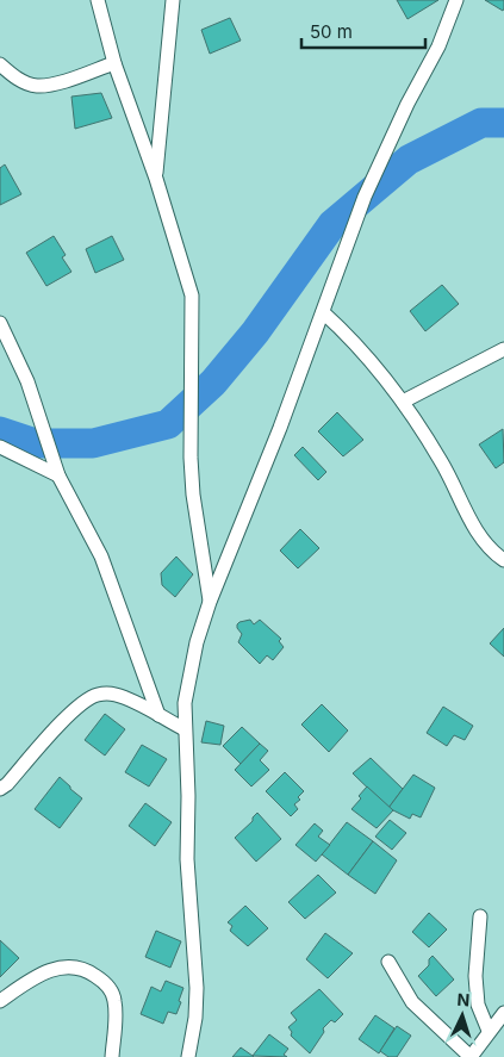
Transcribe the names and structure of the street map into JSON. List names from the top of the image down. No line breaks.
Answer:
{"scale_bar":"50 m","north":"top"}
